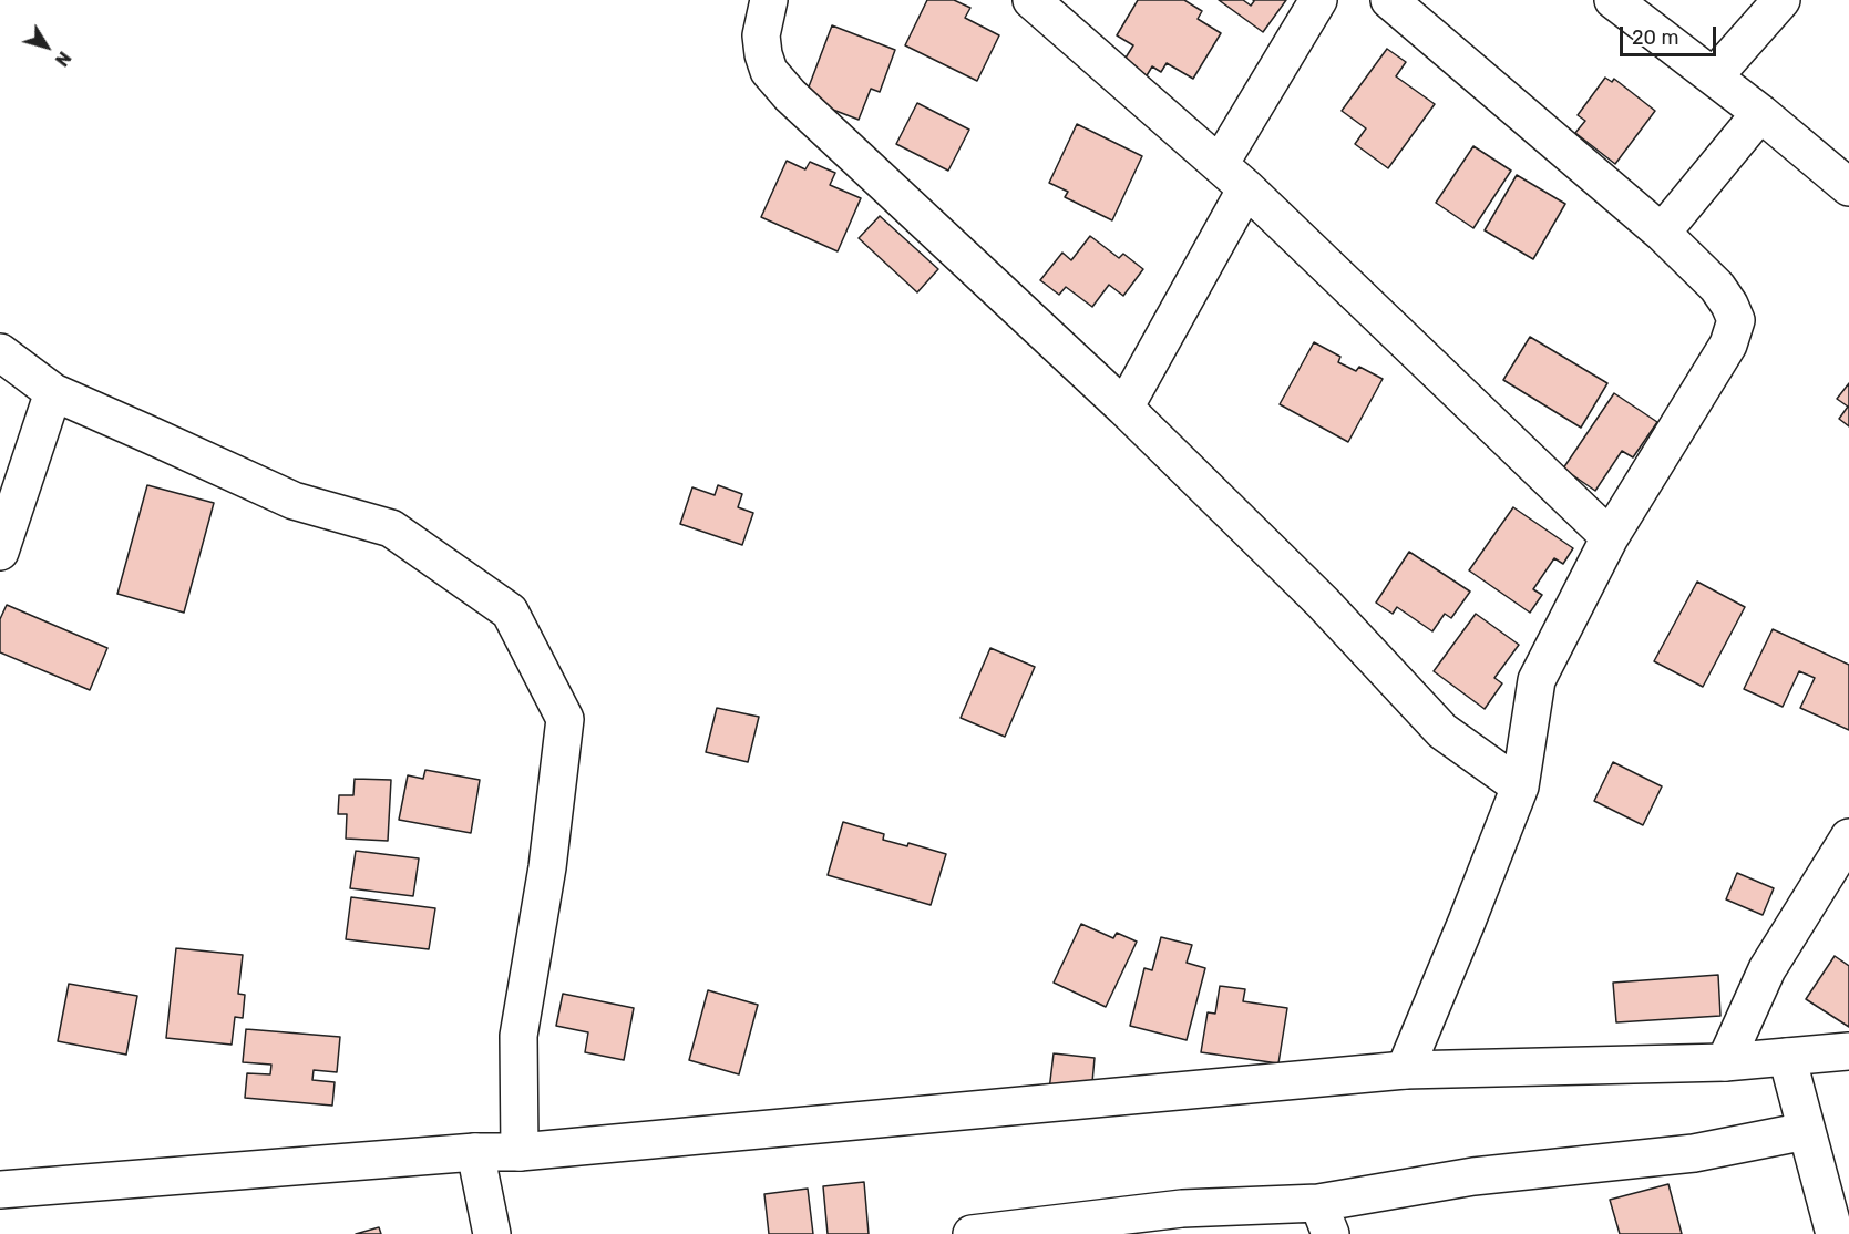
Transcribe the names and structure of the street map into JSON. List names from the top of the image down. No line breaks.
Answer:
{"scale_bar":"20 m","north":"bottom right"}
